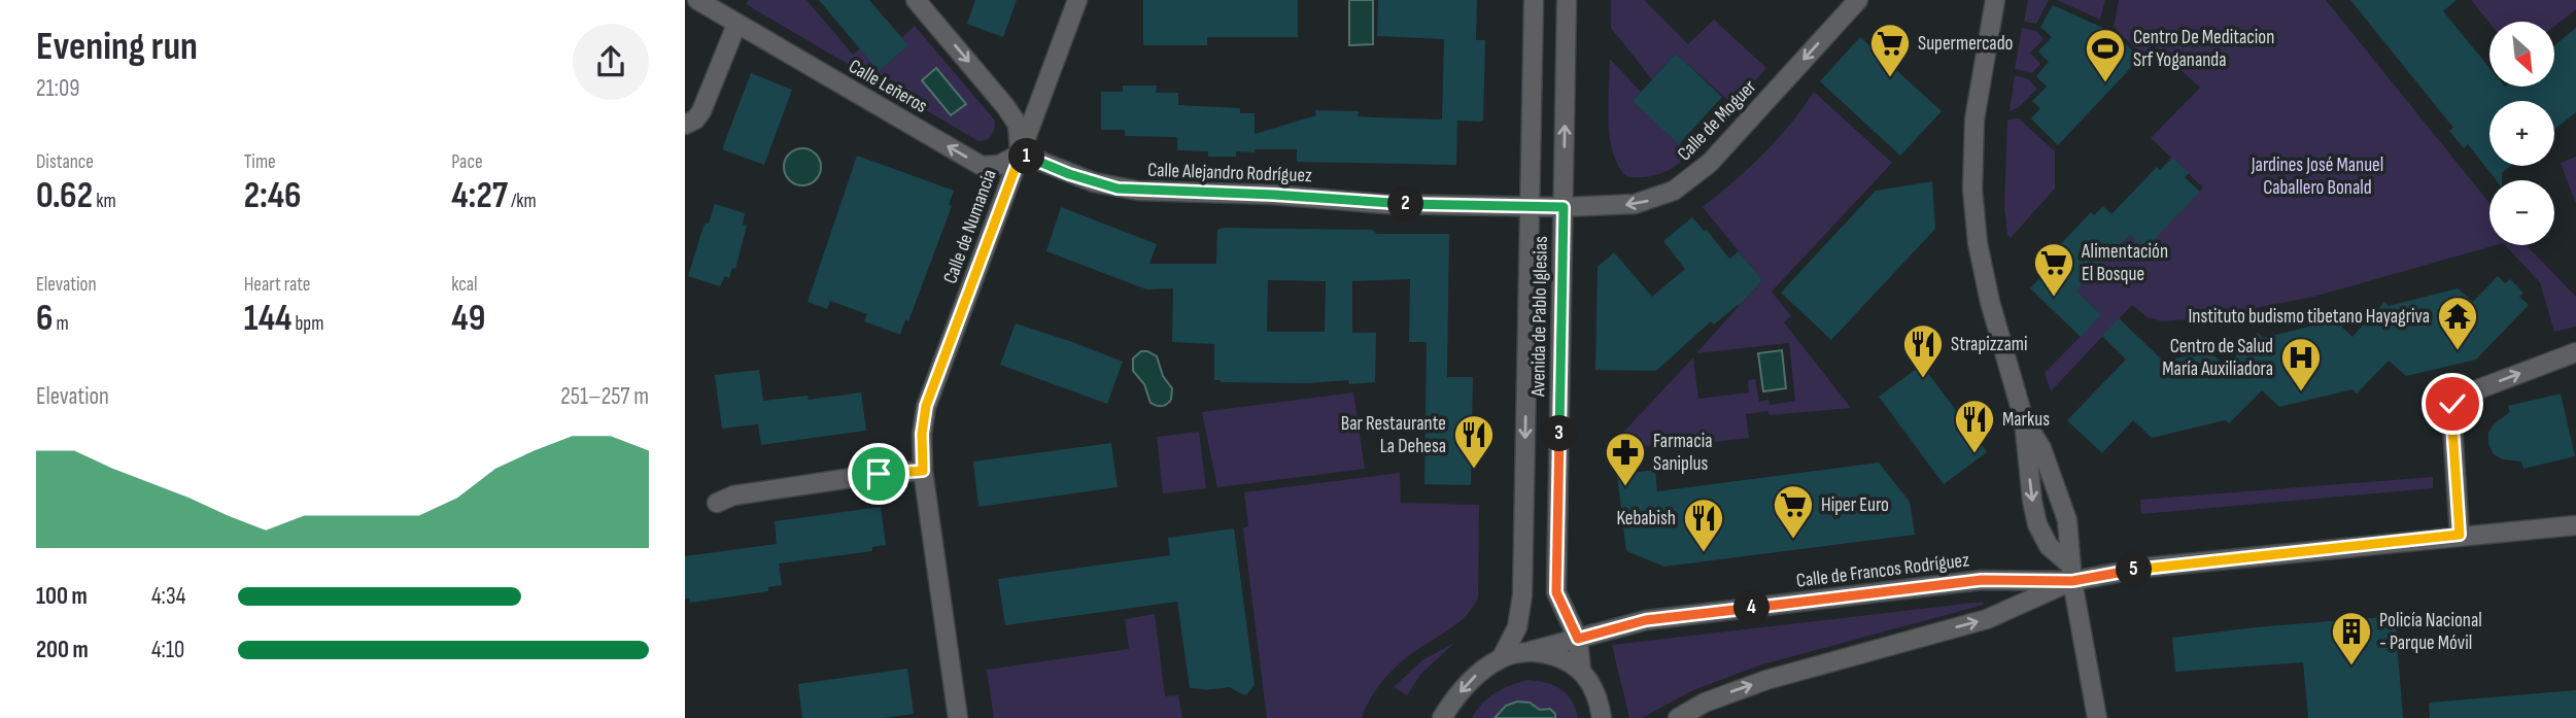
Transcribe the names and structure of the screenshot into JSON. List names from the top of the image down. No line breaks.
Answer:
{"streets":{"street":["Calle Leñeros","Calle de Moguer","Calle Alejandro Rodríguez","Calle de Numancia","Avenida de Pablo Iglesias","Calle de Francos Rodríguez"]},"crossings":[["Calle Leñeros","Calle Alejandro Rodríguez"],["Calle Leñeros","Calle de Numancia"],["Calle de Moguer","Calle Alejandro Rodríguez"],["Calle de Moguer","Avenida de Pablo Iglesias"],["Calle Alejandro Rodríguez","Calle de Numancia"],["Calle Alejandro Rodríguez","Avenida de Pablo Iglesias"],["Avenida de Pablo Iglesias","Calle de Francos Rodríguez"]],"one_way":["Calle Leñeros","Calle de Moguer"],"parks":["Jardines José Manuel Caballero Bonald"],"places":{"supermarket":["Supermercado","Alimentación El Bosque","Hiper Euro"],"sports":["Centro De Meditacion Srf Yogananda"],"temple":["Instituto budismo tibetano Hayagriva"],"restaurant":["Strapizzami","Markus","Bar Restaurante La Dehesa","Kebabish"],"hospital":["Centro de Salud María Auxiliadora"],"pharmacy":["Farmacia Saniplus"],"building":["Policía Nacional - Parque Móvil"]},"north":"bottom right","page":{"heading":["Evening run","21:09"],"map_buttons":["+","−"],"stats":[["Distance","0.62 km"],["Time","2:46"],["Pace","4:27 /km"],["Elevation","6 m"],["Heart rate","144 bpm"],["kcal","49"]],"pins":["1","2","3","5","4"],"chart":["Elevation","251–257 m"],"list":[{"name":"100 m","note":"4:34"},{"name":"200 m","note":"4:10"}]}}
